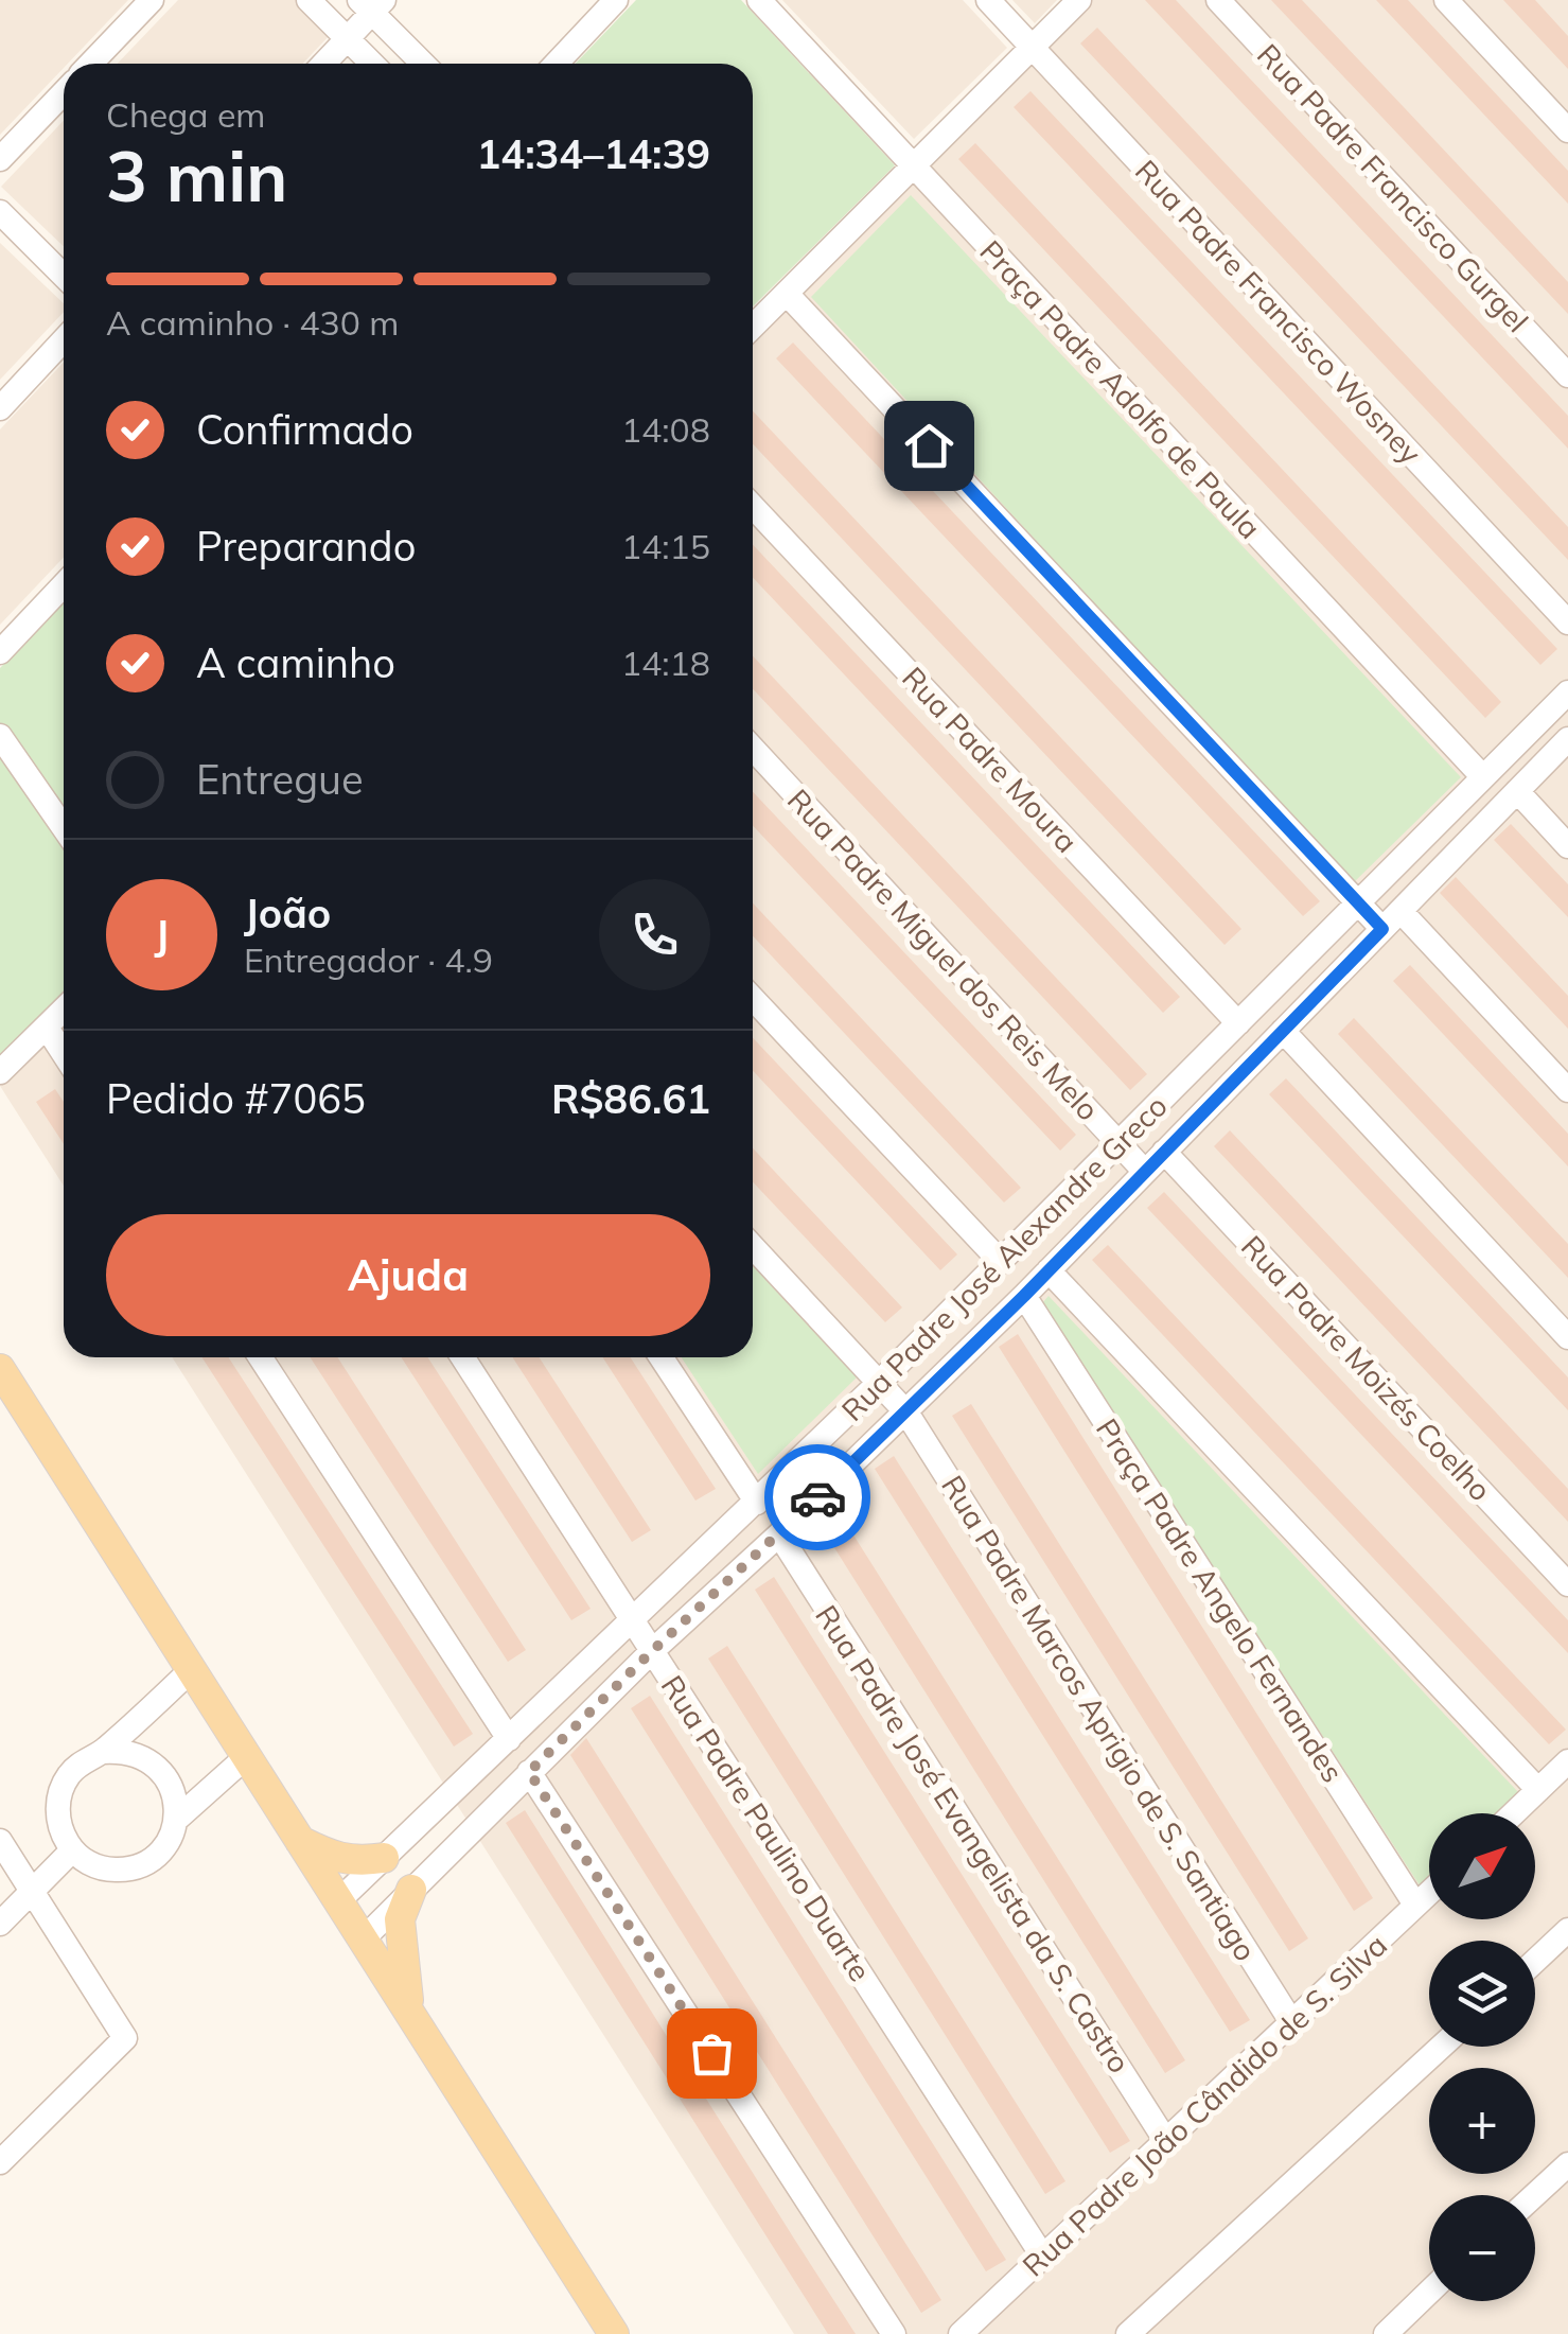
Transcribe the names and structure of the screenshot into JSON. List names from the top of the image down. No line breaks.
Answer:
{"streets":{"street":["Rua Padre Francisco Gurgel","Rua Padre Francisco Wosney","Praça Padre Adolfo de Paula","Rua Padre Moura","Rua Padre Miguel dos Reis Melo","Rua Padre José Alexandre Greco","Rua Padre Moizés Coelho","Praça Padre Angelo Fernandes","Rua Padre Marcos Aprigio de S. Santiago","Rua Padre Paulino Duarte","Rua Padre José Evangelista da S. Castro","Rua Padre João Cândido de S. Silva"]},"crossings":[["Praça Padre Adolfo de Paula","Rua Padre José Alexandre Greco"],["Rua Padre Moura","Rua Padre José Alexandre Greco"],["Rua Padre Miguel dos Reis Melo","Rua Padre José Alexandre Greco"],["Rua Padre José Alexandre Greco","Rua Padre Moizés Coelho"],["Rua Padre José Alexandre Greco","Praça Padre Angelo Fernandes"],["Rua Padre José Alexandre Greco","Rua Padre Marcos Aprigio de S. Santiago"],["Rua Padre José Alexandre Greco","Rua Padre Paulino Duarte"],["Rua Padre José Alexandre Greco","Rua Padre José Evangelista da S. Castro"],["Praça Padre Angelo Fernandes","Rua Padre João Cândido de S. Silva"],["Rua Padre Marcos Aprigio de S. Santiago","Rua Padre João Cândido de S. Silva"],["Rua Padre Paulino Duarte","Rua Padre João Cândido de S. Silva"],["Rua Padre José Evangelista da S. Castro","Rua Padre João Cândido de S. Silva"]],"north":"top right","page":{"heading":["3 min","Chega em","14:34–14:39"],"panel":["João","Entregador · 4.9","Pedido #7065","R$86.61"],"bar":"A caminho · 430 m","list":[["Confirmado","14:08"],["Preparando","14:15"],["A caminho","14:18"],"Entregue"],"round":"J","buttons":"Ajuda","map_buttons":["+","−"]}}
